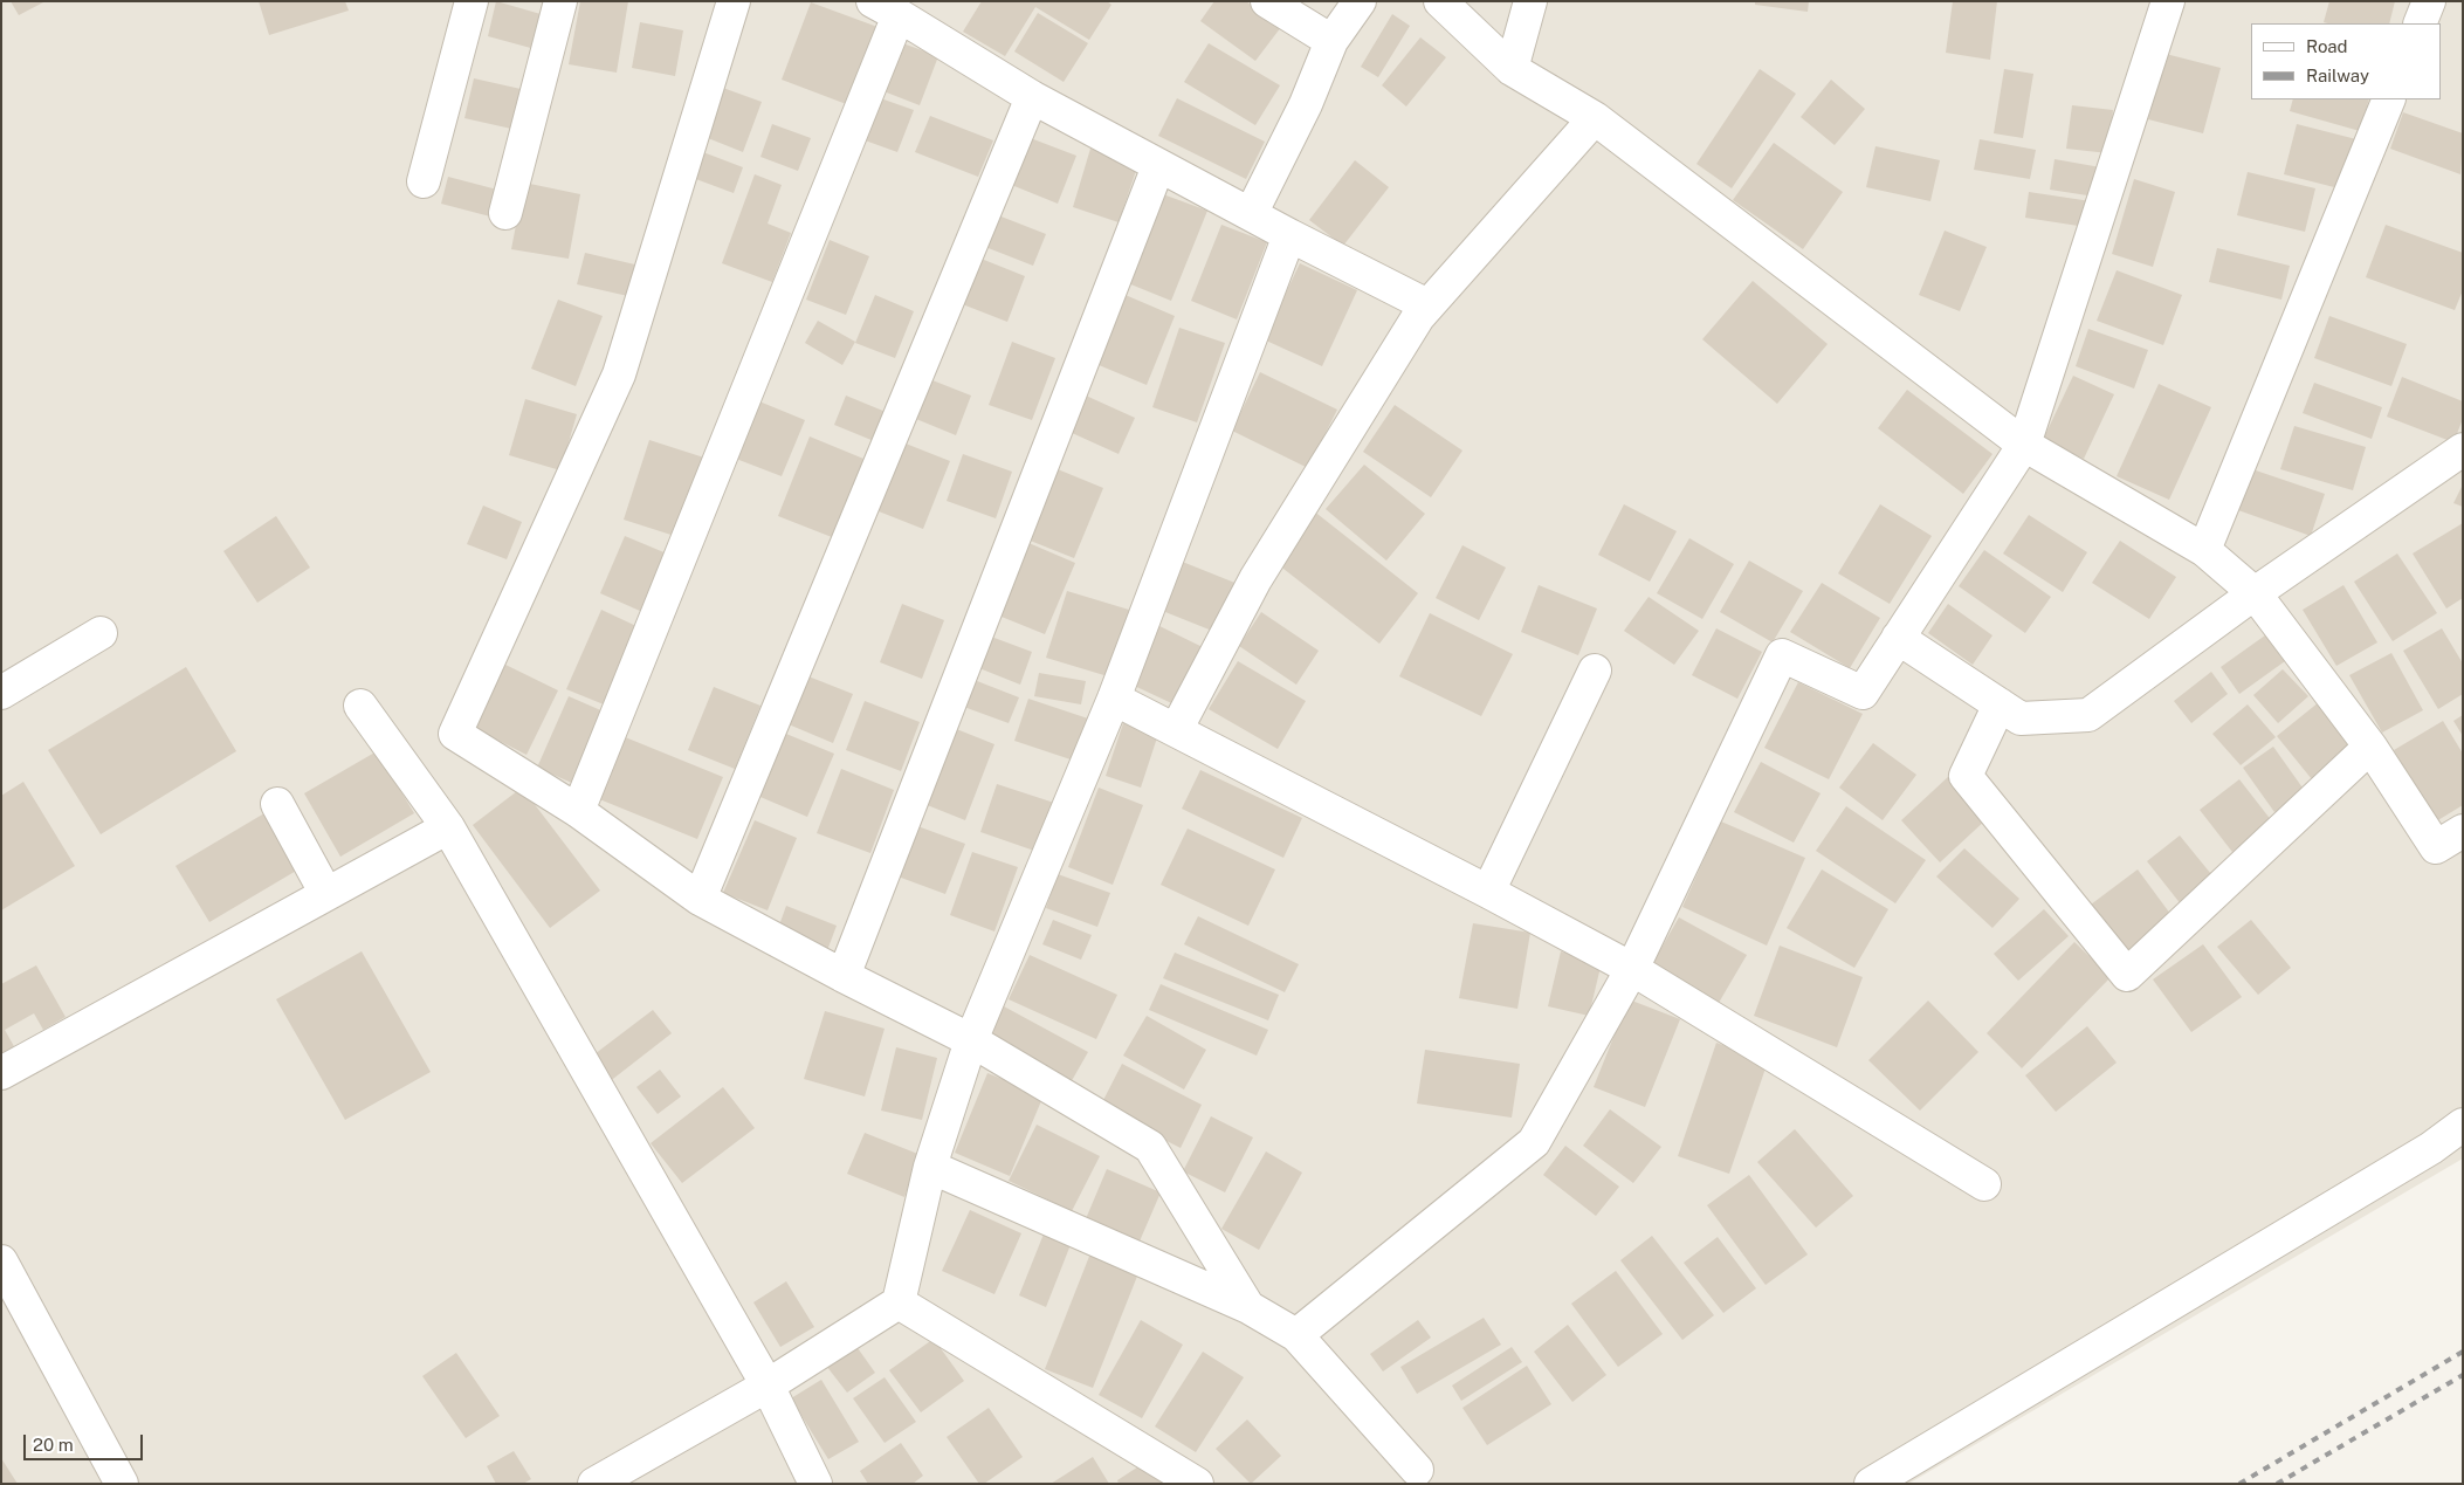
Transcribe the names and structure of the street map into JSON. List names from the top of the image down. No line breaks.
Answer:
{"legend":["Road","Railway"],"scale_bar":"20 m"}
